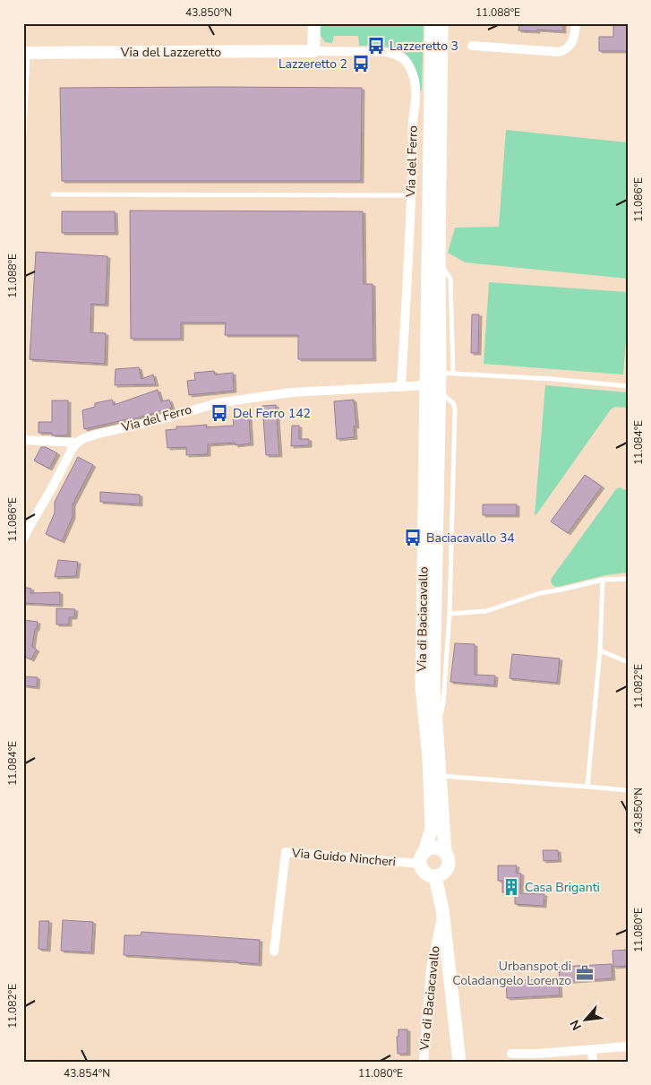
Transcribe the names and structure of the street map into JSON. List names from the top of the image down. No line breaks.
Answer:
{"streets":{"main road":["Via del Ferro","Via di Baciacavallo"],"street":["Via del Lazzeretto","Via Guido Nincheri"]},"crossings":[["Via del Lazzeretto","Via del Ferro"],["Via del Ferro","Via di Baciacavallo"],["Via di Baciacavallo","Via Guido Nincheri"]],"places":{"bus stop":["Lazzeretto 3","Lazzeretto 2","Del Ferro 142","Baciacavallo 34"],"building":["Casa Briganti"],"office":["Urbanspot di Coladangelo Lorenzo"]},"north":"bottom left","coordinates":["43.850°N","11.088°E","11.086°E","11.084°E","11.082°E","11.080°E","43.854°N"]}
